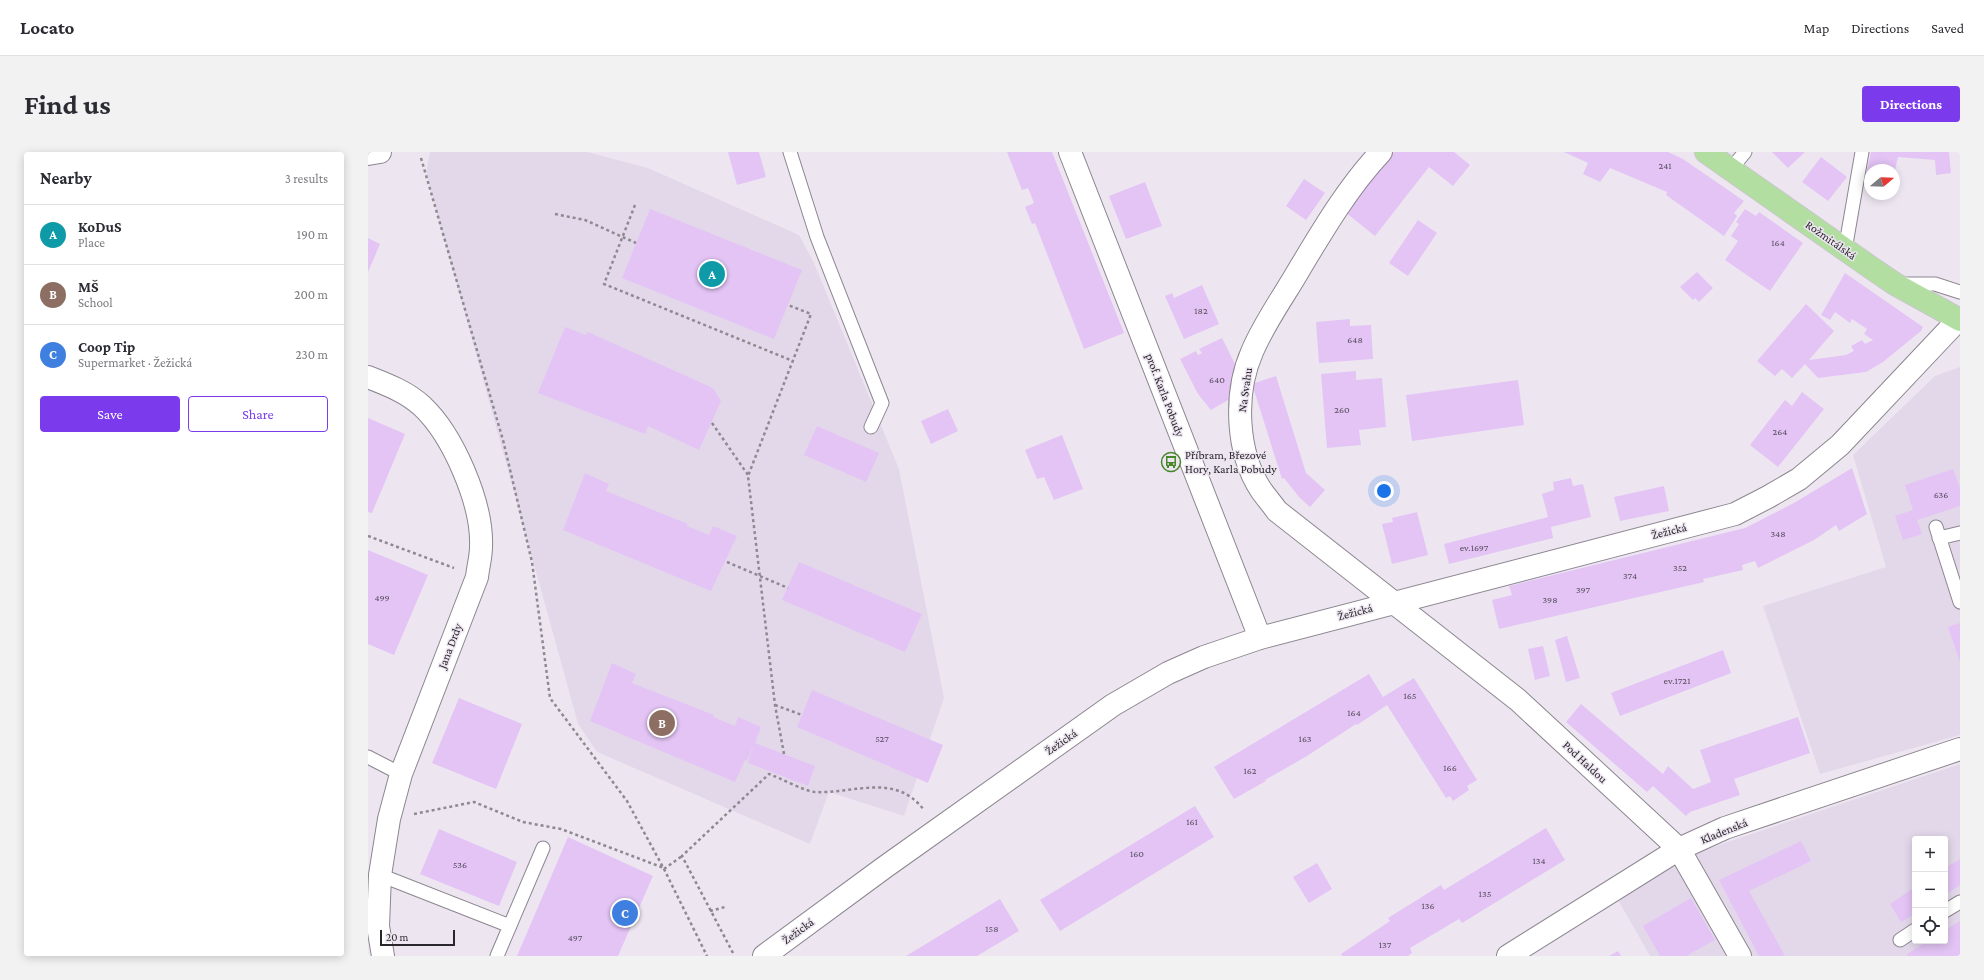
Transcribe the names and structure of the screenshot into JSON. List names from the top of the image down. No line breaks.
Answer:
{"streets":{"main road":["Rožmitálská"],"street":["Na Svahu","prof. Karla Pobudy","Žežická","Jana Drdy","Pod Haldou","Kladenská"]},"crossings":[["Rožmitálská","Žežická"],["Na Svahu","Žežická"],["Na Svahu","Pod Haldou"],["prof. Karla Pobudy","Žežická"],["Žežická","Pod Haldou"],["Pod Haldou","Kladenská"]],"places":{"bus stop":["Příbram, Březové Hory, Karla Pobudy"]},"house_numbers":["241","164","182","648","640","260","264","636","348","ev.1697","352","374","397","499","398","ev.1721","165","164","527","163","166","162","161","160","134","536","135","136","158","497","137"],"scale_bar":"20 m","north":"right","page":{"header":"Locato","nav":["Map","Directions","Saved"],"buttons":["Directions",["Save","Share"]],"title":"Find us","heading":["Nearby","3 results"],"list":[{"mark":"A","name":"KoDuS","note":"Place","value":"190 m"},{"mark":"B","name":"MŠ","note":"School","value":"200 m"},{"mark":"C","name":"Coop Tip","note":"Supermarket · Žežická","value":"230 m"}],"pins":["A","B","C"],"map_buttons":["+","−"],"scale":"20 m"}}
